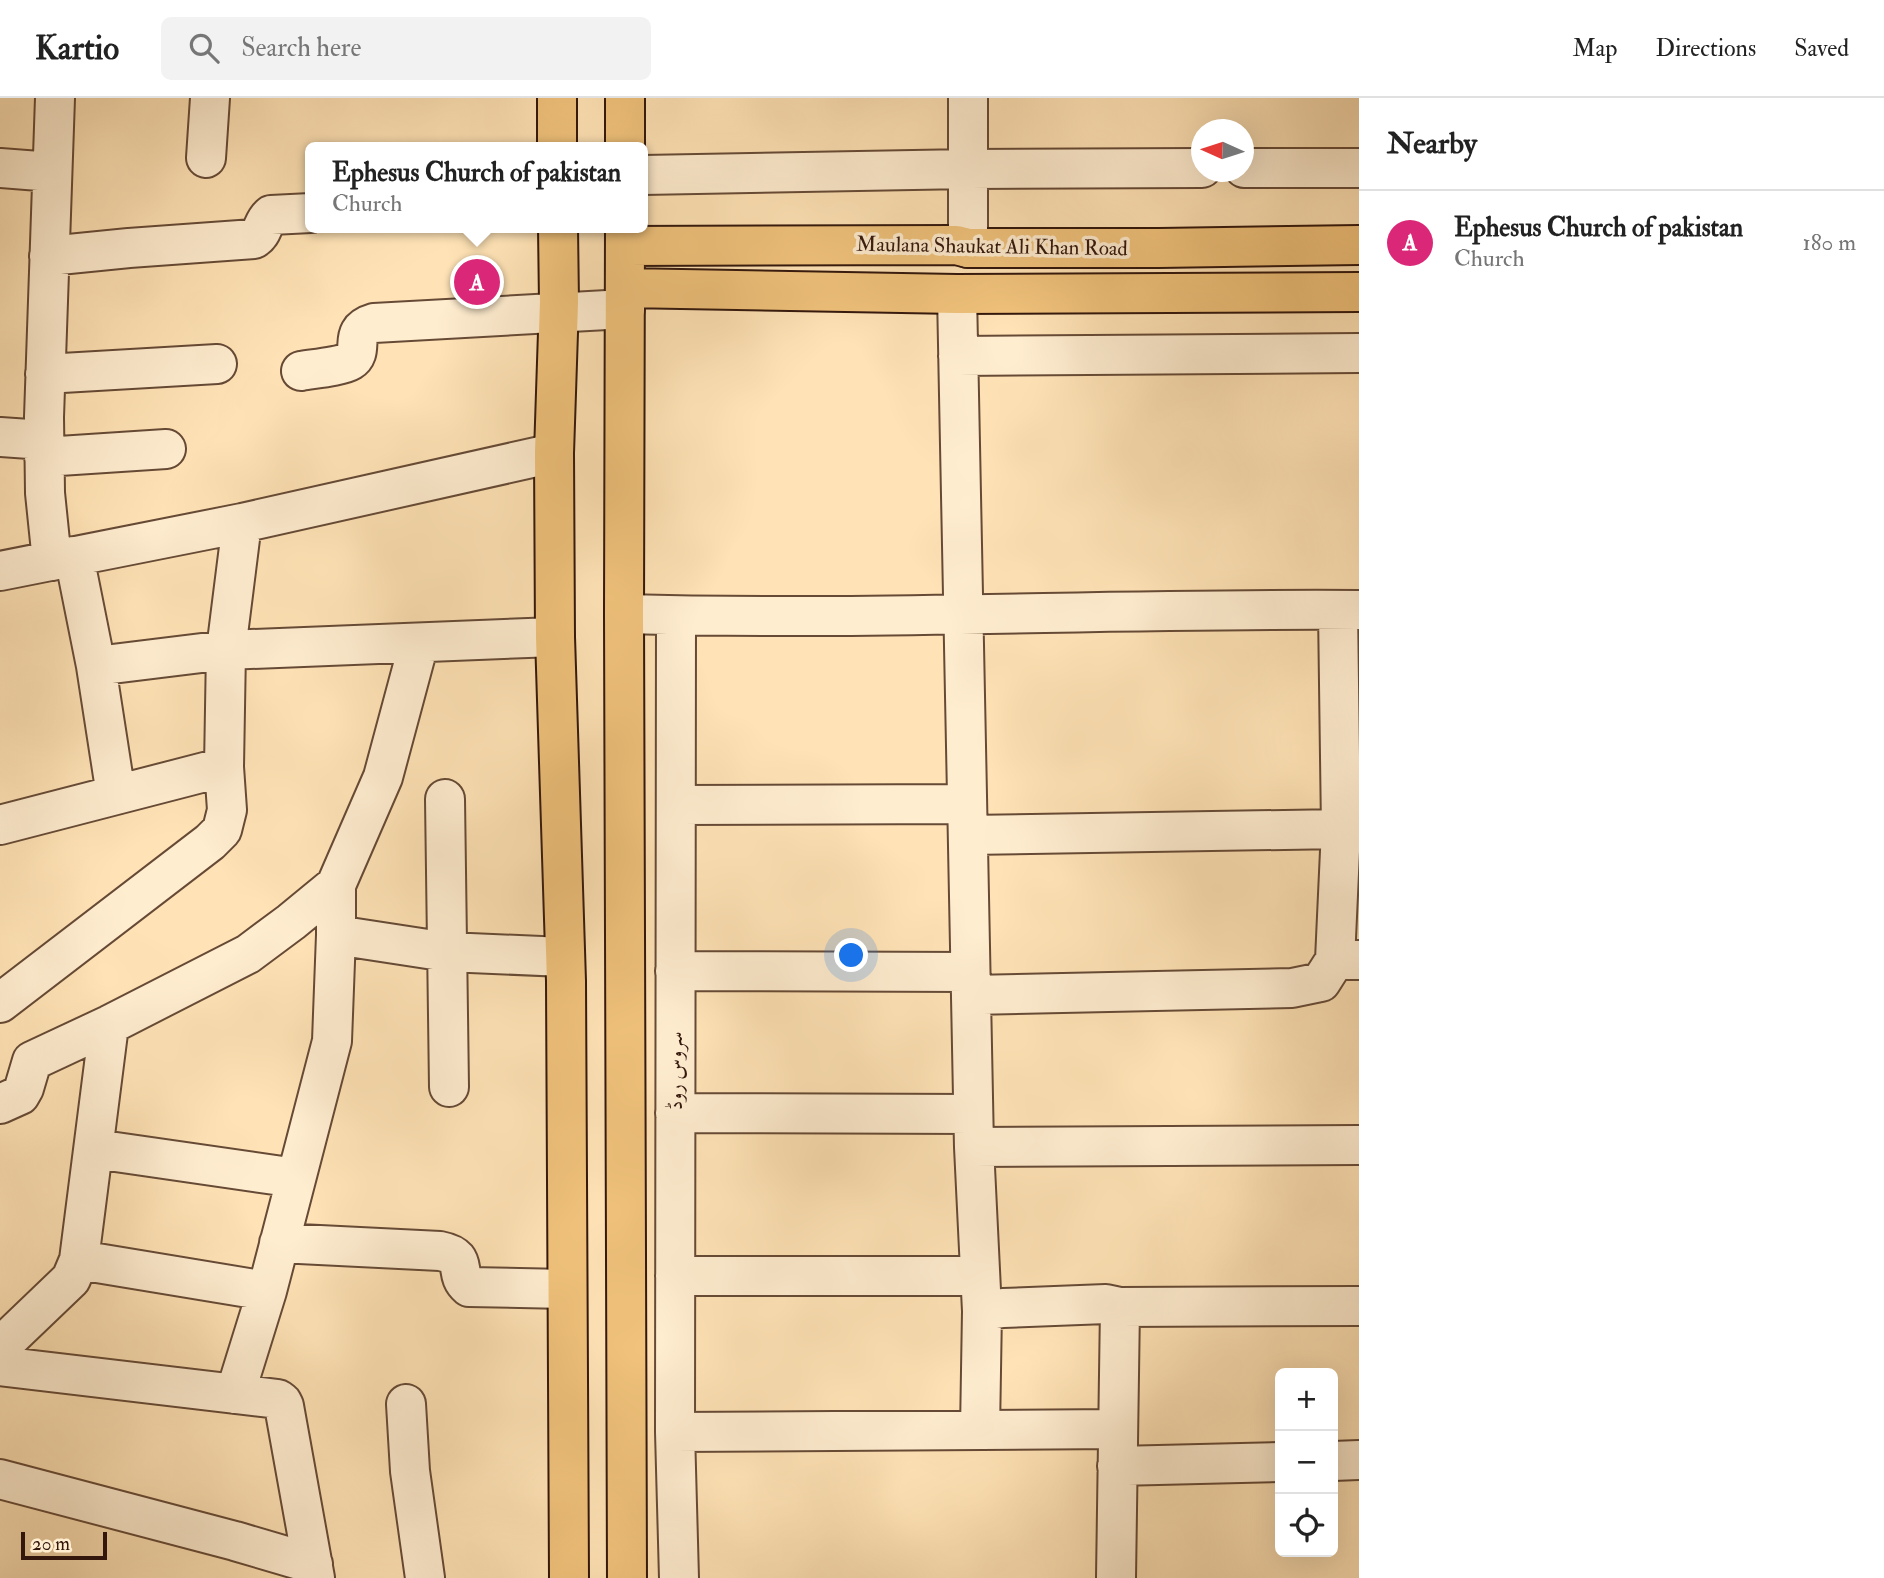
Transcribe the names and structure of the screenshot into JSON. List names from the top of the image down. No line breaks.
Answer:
{"streets":{"main road":["Maulana Shaukat Ali Khan Road"],"street":["سروس روڈ"]},"scale_bar":"20 m","north":"left","page":{"header":"Kartio","search":"Search here","nav":["Map","Directions","Saved"],"heading":"Nearby","popup":["Ephesus Church of pakistan","Church"],"list":[{"mark":"A","name":"Ephesus Church of pakistan","note":"Church","value":"180 m"}],"pins":"A","map_buttons":["+","−"],"scale":"20 m"}}
